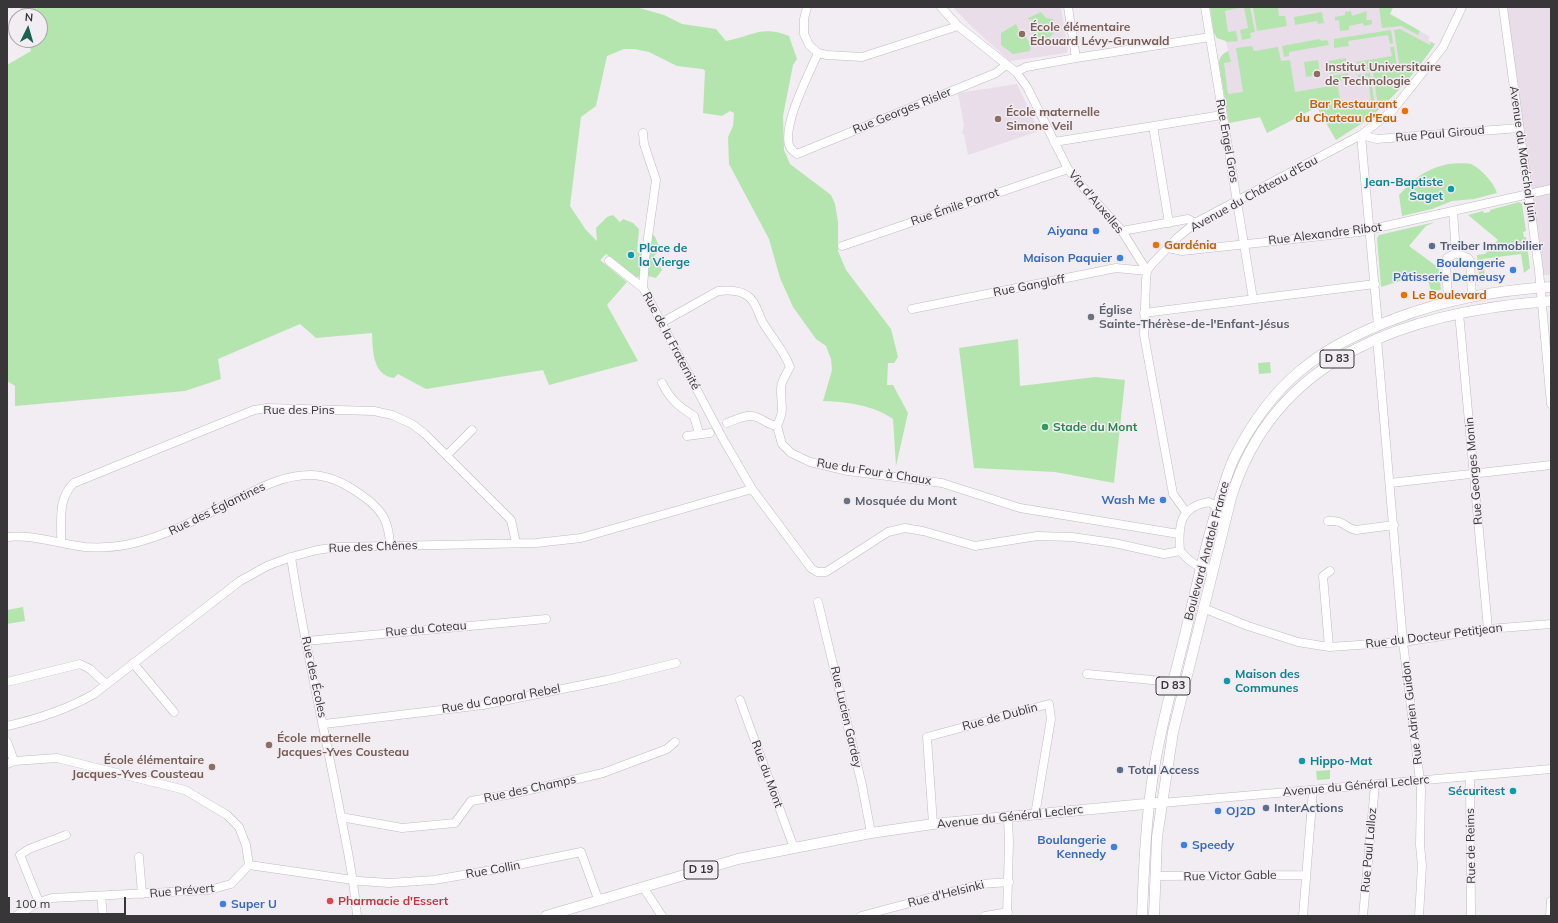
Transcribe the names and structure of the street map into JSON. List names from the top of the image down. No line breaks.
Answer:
{"streets":{"main road":["D 83","Boulevard Anatole France","Avenue du Général Leclerc","D 19"],"street":["Rue Georges Risler","Rue Paul Giroud","Rue Engel Gros","Avenue du Maréchal Juin","Avenue du Château d'Eau","Via d'Auxelles","Rue Émile Parrot","Rue Alexandre Ribot","Rue Gangloff","Rue de la Fraternité","Rue des Pins","Rue Georges Monin","Rue du Four à Chaux","Rue des Églantines","Rue des Chênes","Rue du Coteau","Rue du Docteur Petitjean","Rue des Écoles","Rue du Caporal Rebel","Rue Adrien Guidon","Rue Lucien Gardey","Rue de Dublin","Rue du Mont","Rue des Champs","Rue de Reims","Rue Paul Lalloz","Rue Collin","Rue Victor Gable","Rue Prévert","Rue d'Helsinki"]},"crossings":[["Rue Georges Risler","Via d'Auxelles"],["Rue Paul Giroud","Avenue du Maréchal Juin"],["Rue Paul Giroud","Avenue du Château d'Eau"],["Rue Engel Gros","Avenue du Château d'Eau"],["Rue Engel Gros","Rue Alexandre Ribot"],["Avenue du Maréchal Juin","Rue Alexandre Ribot"],["Avenue du Maréchal Juin","Boulevard Anatole France"],["Avenue du Château d'Eau","Via d'Auxelles"],["Avenue du Château d'Eau","Rue Alexandre Ribot"],["Avenue du Château d'Eau","Rue Gangloff"],["Via d'Auxelles","Rue Émile Parrot"],["Via d'Auxelles","Rue Gangloff"],["Rue de la Fraternité","Rue des Chênes"],["D 83","Boulevard Anatole France"],["D 83","Avenue du Général Leclerc"],["D 83","D 19"],["D 83","Rue Victor Gable"],["Rue des Pins","Rue des Églantines"],["Rue des Pins","Rue des Chênes"],["Rue Georges Monin","Boulevard Anatole France"],["Rue Georges Monin","Rue du Docteur Petitjean"],["Rue des Églantines","Rue des Chênes"],["Rue des Chênes","Rue des Écoles"],["Boulevard Anatole France","Rue du Docteur Petitjean"],["Boulevard Anatole France","Rue Adrien Guidon"],["Boulevard Anatole France","Avenue du Général Leclerc"],["Boulevard Anatole France","D 19"],["Rue du Coteau","Rue des Écoles"],["Rue du Docteur Petitjean","Rue Adrien Guidon"],["Rue des Écoles","Rue du Caporal Rebel"],["Rue des Écoles","Rue des Champs"],["Rue des Écoles","Rue Collin"],["Rue Adrien Guidon","Avenue du Général Leclerc"],["Rue Lucien Gardey","Avenue du Général Leclerc"],["Rue Lucien Gardey","D 19"],["Rue de Dublin","Avenue du Général Leclerc"],["Rue du Mont","D 19"],["Avenue du Général Leclerc","Rue de Reims"],["Avenue du Général Leclerc","Rue Paul Lalloz"],["Avenue du Général Leclerc","D 19"],["Rue Collin","D 19"],["Rue Collin","Rue Prévert"]],"places":["École élémentaire Édouard Lévy-Grunwald","Institut Universitaire de Technologie","Bar Restaurant du Chateau d'Eau","École maternelle Simone Veil","Jean-Baptiste Saget","Aiyana","Gardénia","Treiber Immobilier","Place de la Vierge","Maison Paquier","Boulangerie Pâtisserie Demeusy","Le Boulevard","Église Sainte-Thérèse-de-l'Enfant-Jésus","Stade du Mont","Wash Me","Mosquée du Mont","Maison des Communes","École maternelle Jacques-Yves Cousteau","Hippo-Mat","École élémentaire Jacques-Yves Cousteau","Total Access","Sécuritest","InterActions","OJ2D","Speedy","Boulangerie Kennedy","Pharmacie d'Essert","Super U"],"scale_bar":"100 m","north":"top"}
